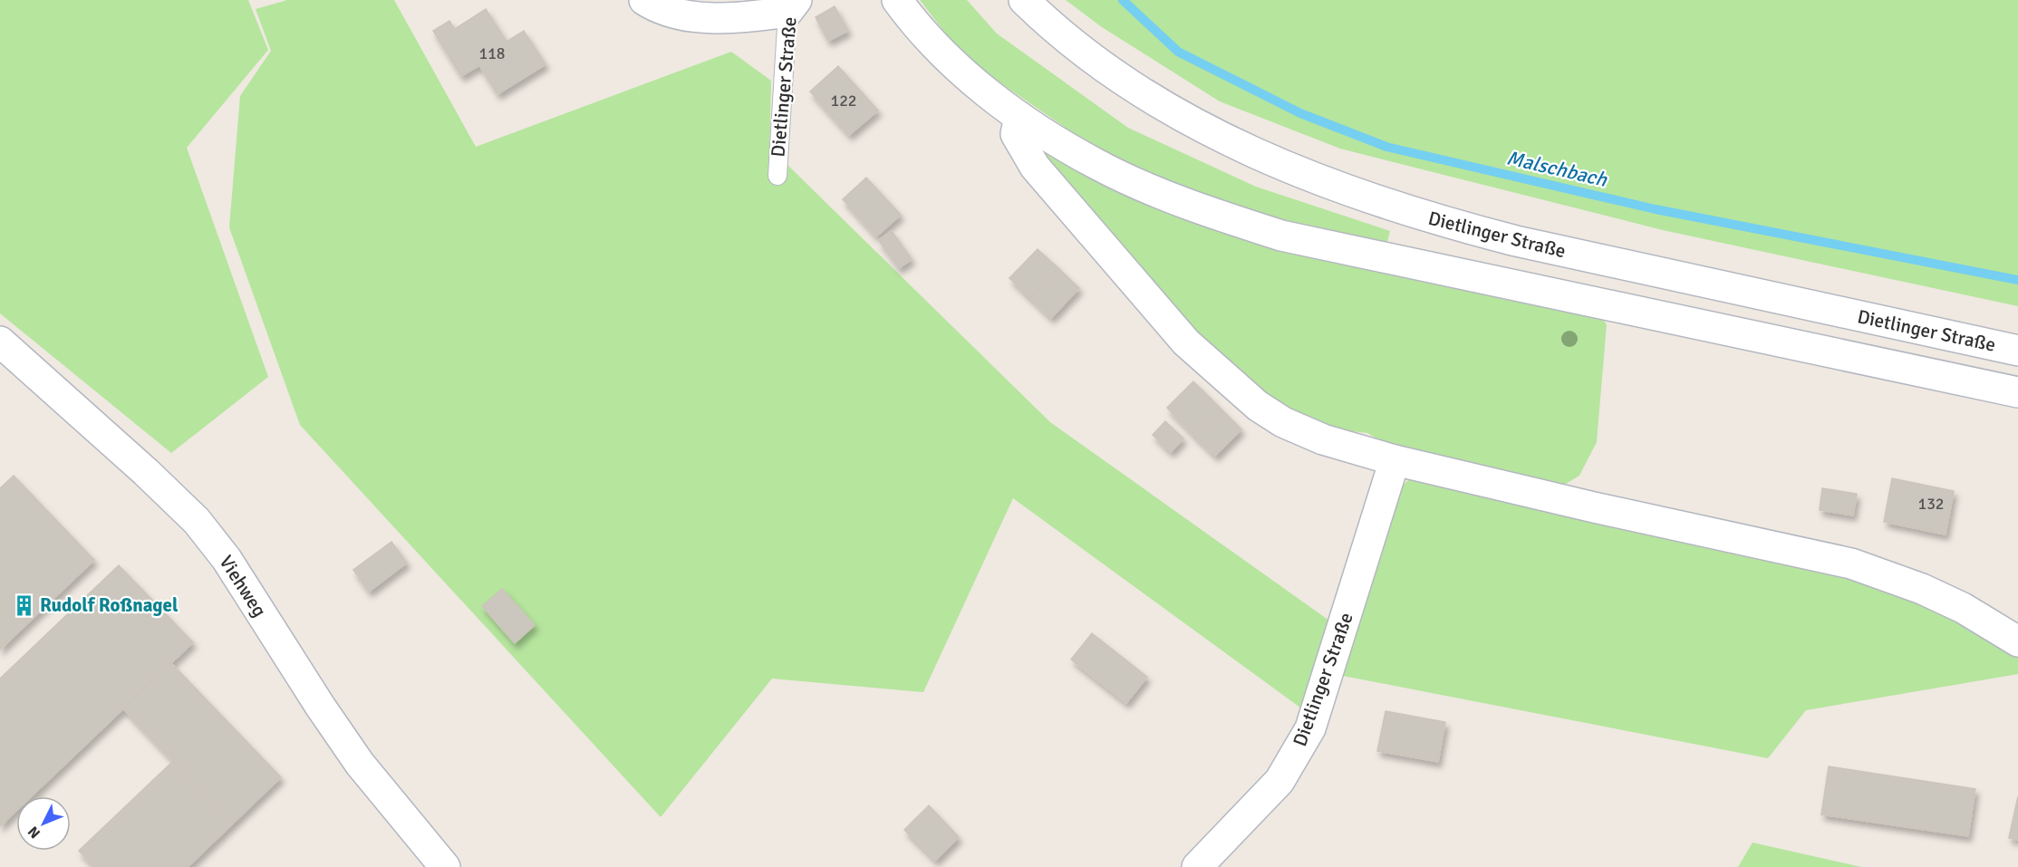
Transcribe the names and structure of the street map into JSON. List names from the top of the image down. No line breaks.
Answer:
{"streets":{"street":["Dietlinger Straße","Viehweg"]},"water":["Malschbach"],"places":{"building":["Rudolf Roßnagel"]},"house_numbers":["118","122","132"],"north":"bottom left"}
